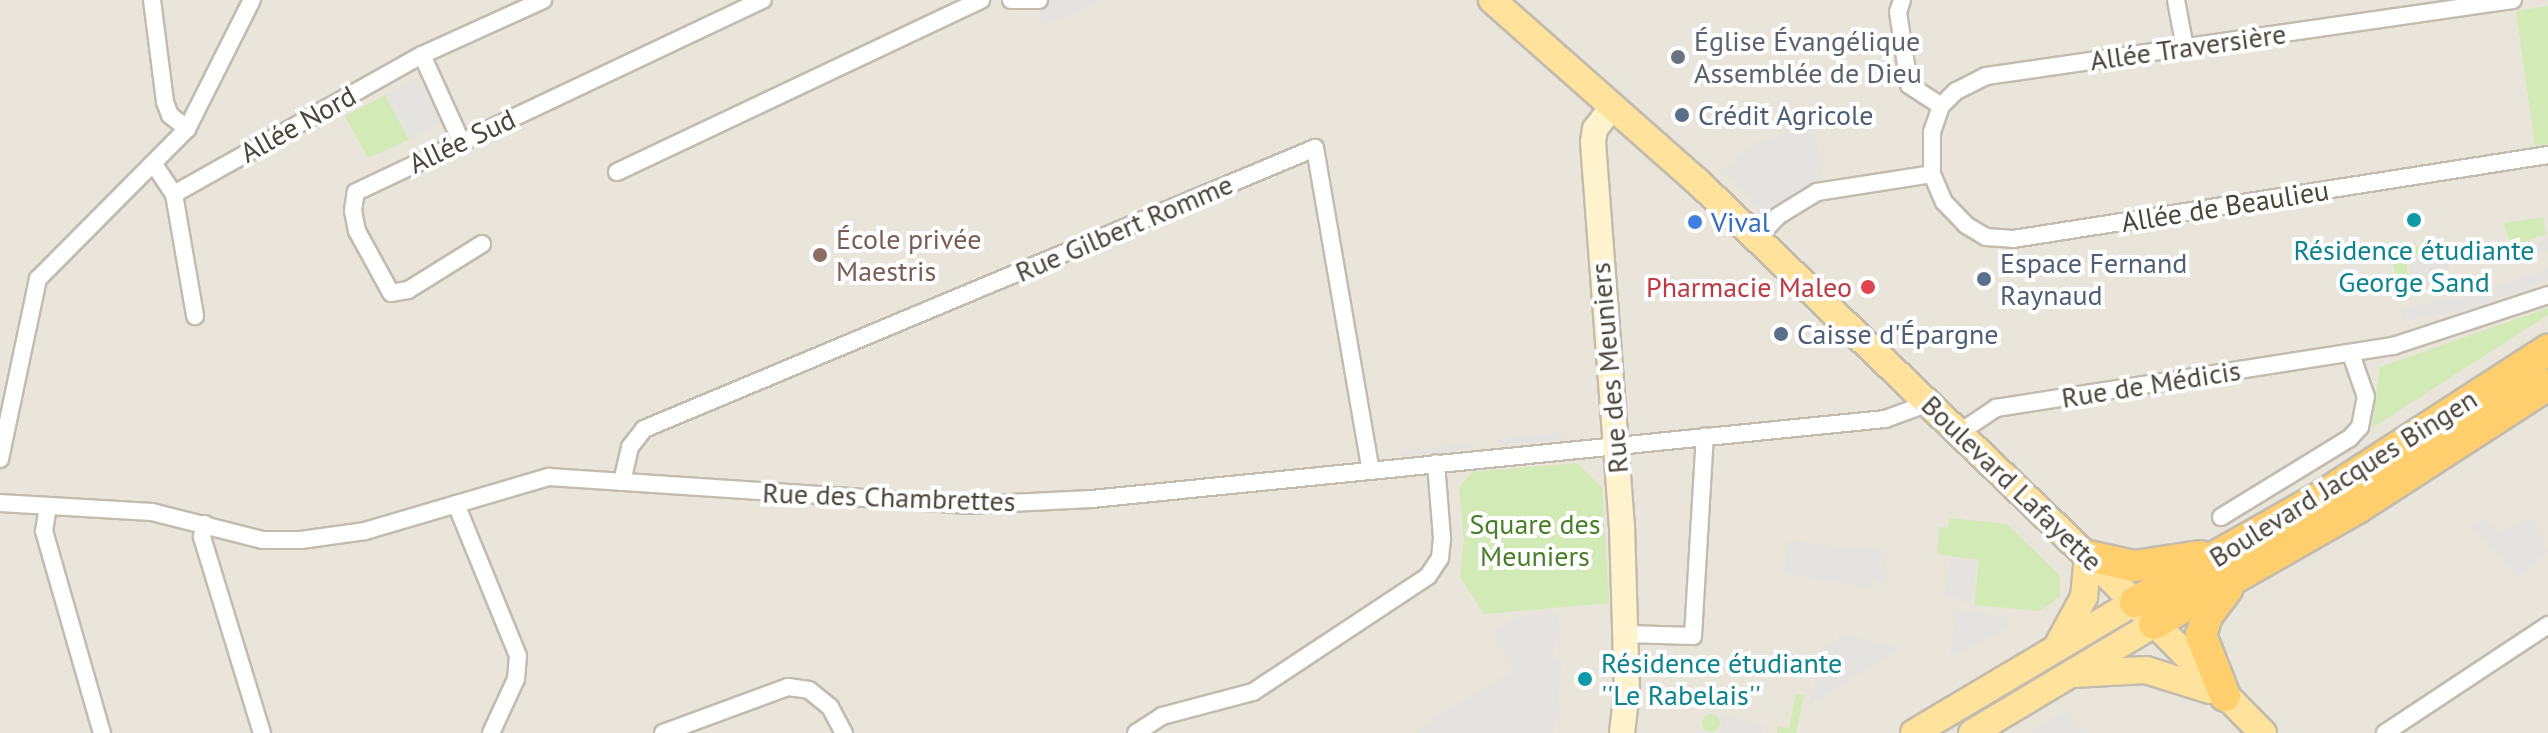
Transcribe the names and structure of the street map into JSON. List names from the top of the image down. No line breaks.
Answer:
{"streets":{"highway":["Boulevard Jacques Bingen"],"main road":["Rue des Meuniers","Boulevard Lafayette"],"street":["Allée Traversière","Allée Nord","Allée Sud","Allée de Beaulieu","Rue Gilbert Romme","Rue de Médicis","Rue des Chambrettes"]},"crossings":[["Rue Gilbert Romme","Rue des Chambrettes"],["Rue des Meuniers","Boulevard Lafayette"],["Rue des Meuniers","Rue des Chambrettes"],["Rue de Médicis","Boulevard Lafayette"],["Boulevard Jacques Bingen","Boulevard Lafayette"],["Boulevard Lafayette","Rue des Chambrettes"]],"parks":["Square des Meuniers"],"places":["Église Évangélique Assemblée de Dieu","Crédit Agricole","Résidence étudiante George Sand","Vival","École privée Maestris","Espace Fernand Raynaud","Pharmacie Maleo","Caisse d'Épargne","Résidence étudiante ''Le Rabelais''"]}
